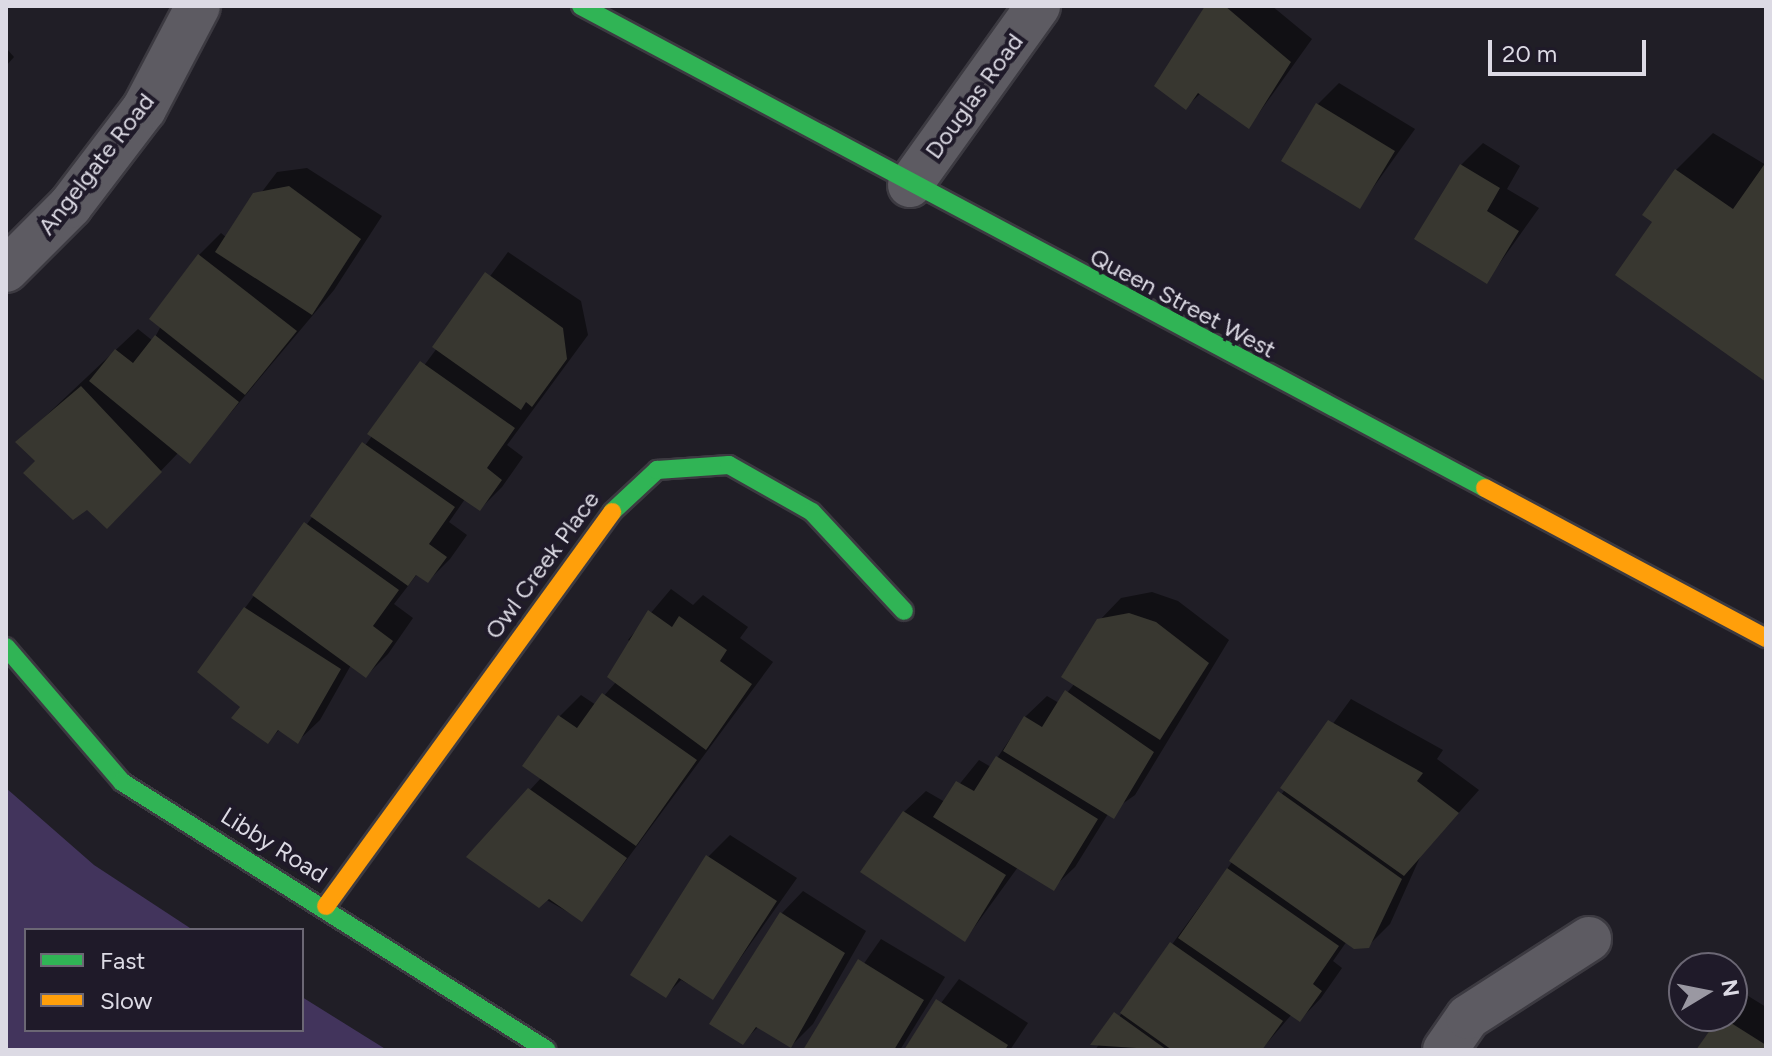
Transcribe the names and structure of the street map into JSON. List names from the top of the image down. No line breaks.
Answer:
{"streets":{"street":["Douglas Road","Angelgate Road","Queen Street West","Owl Creek Place","Libby Road"]},"crossings":[["Douglas Road","Queen Street West"],["Owl Creek Place","Libby Road"]],"legend":["Fast","Slow"],"scale_bar":"20 m","north":"right"}
